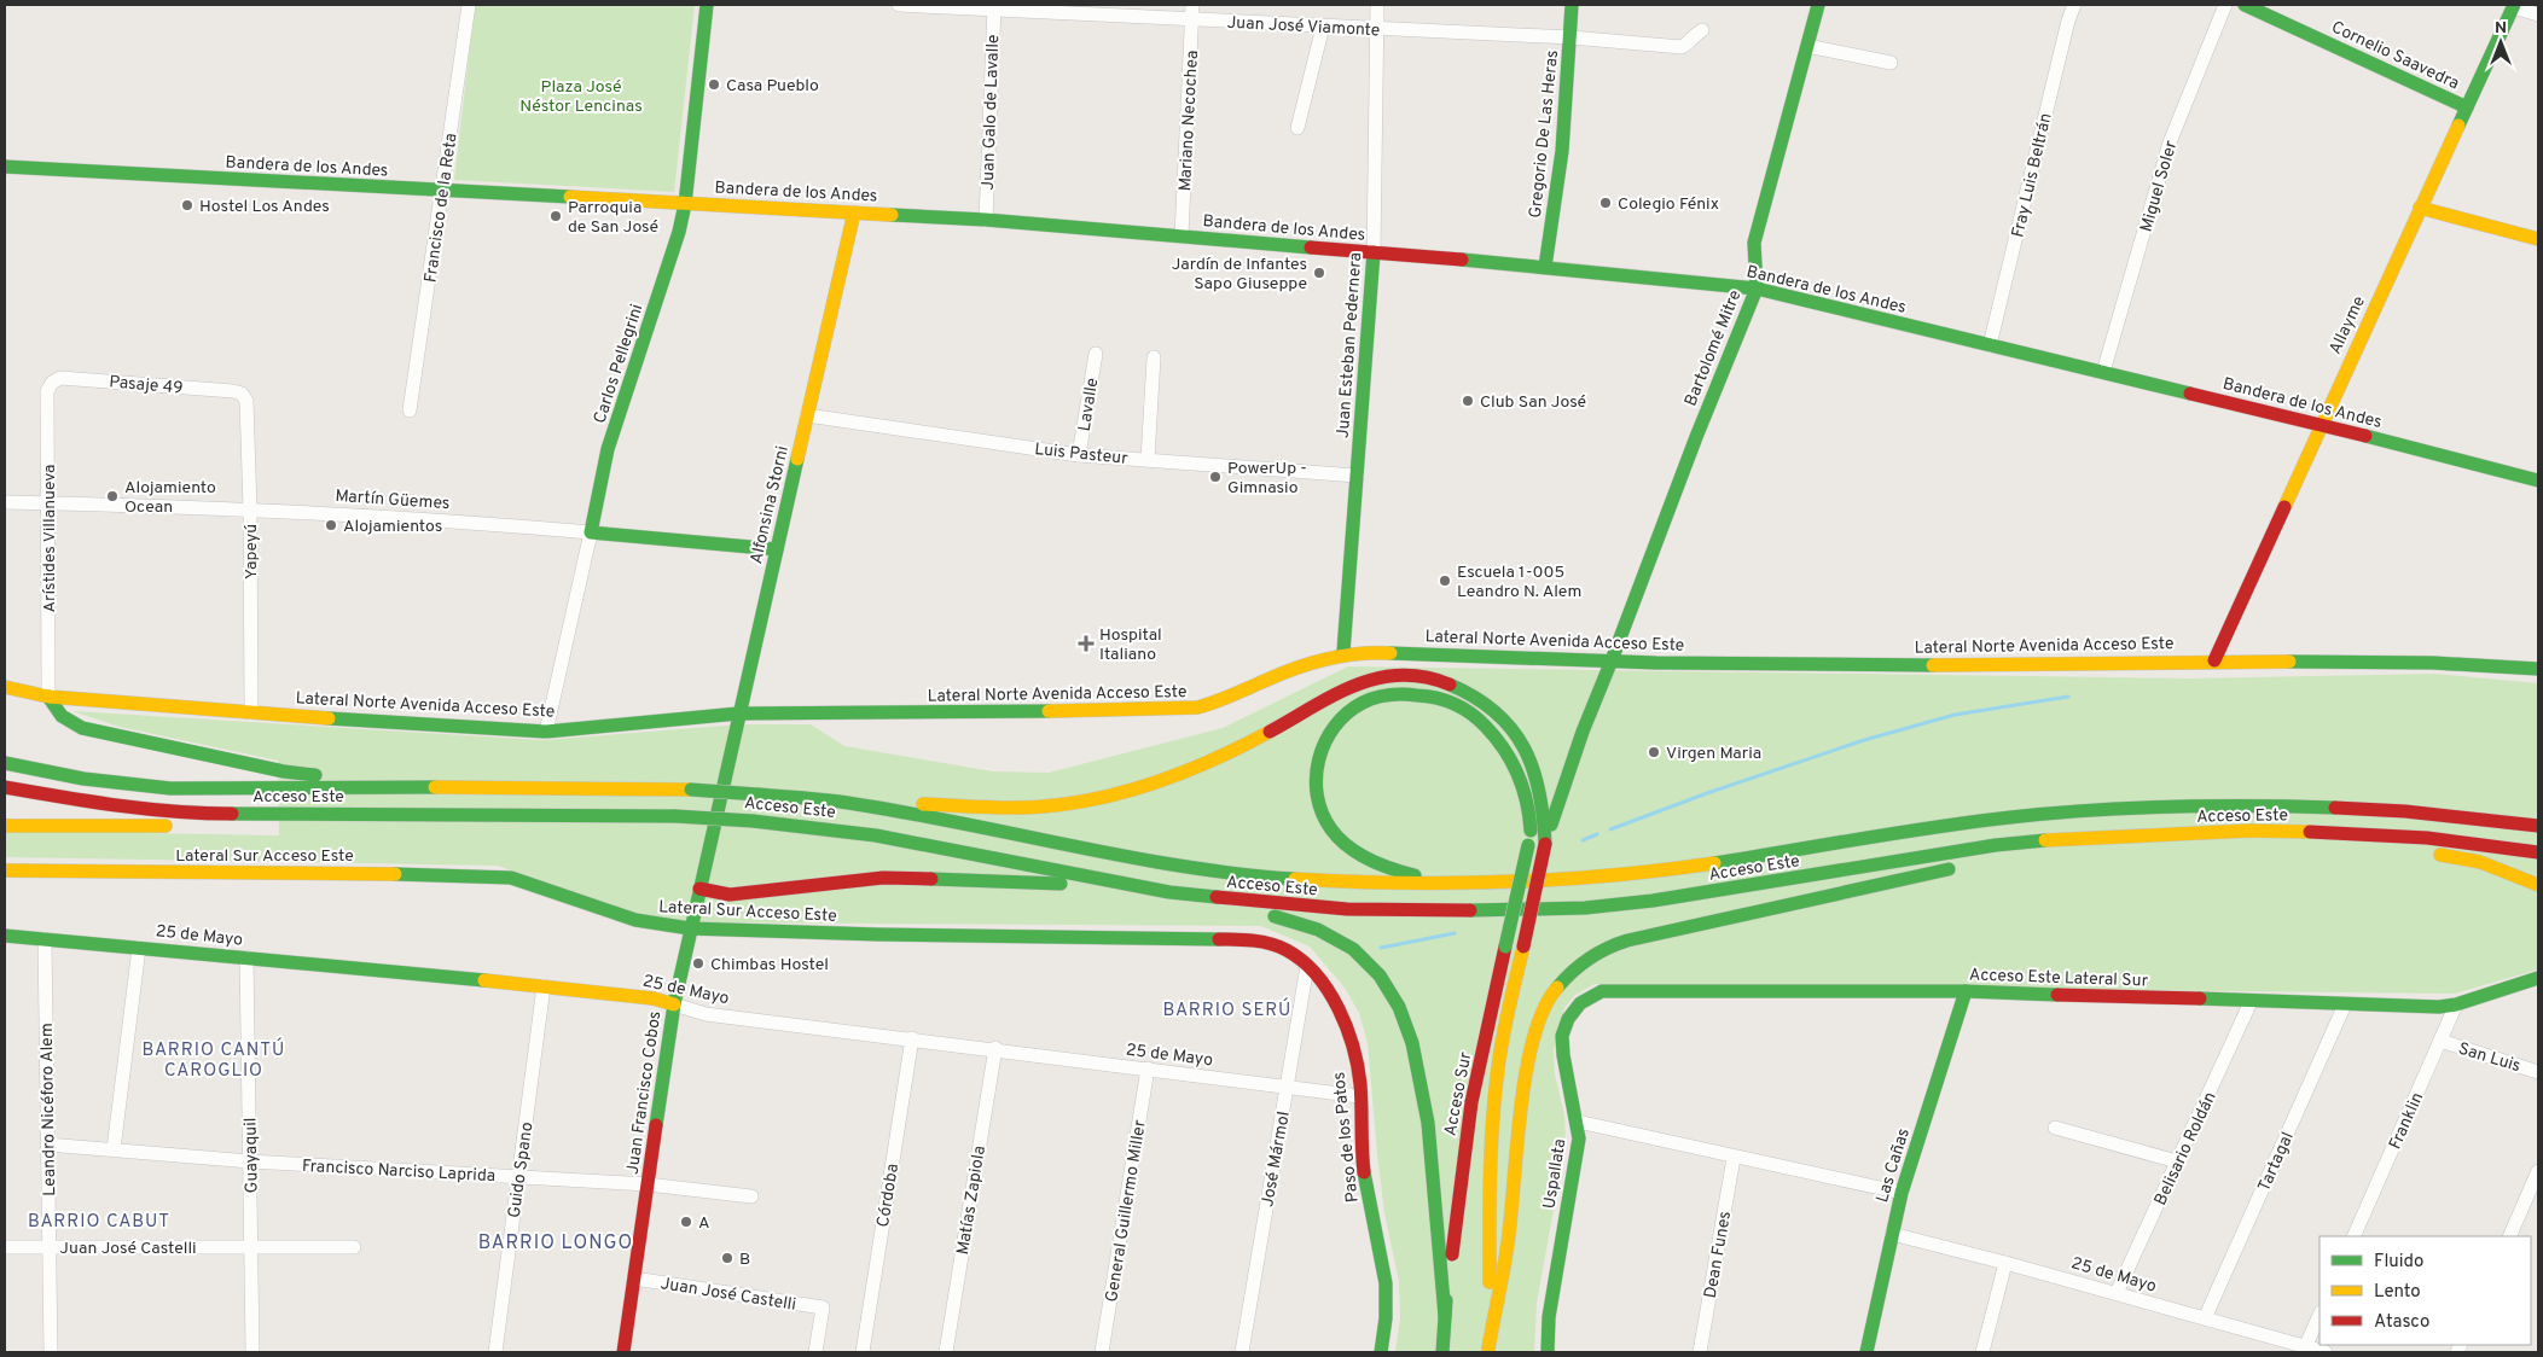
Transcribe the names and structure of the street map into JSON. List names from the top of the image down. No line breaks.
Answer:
{"streets":{"main road":["Cornelio Saavedra","Gregorio De Las Heras","Bandera de los Andes","Allayme","Juan Esteban Pedernera","Bartolomé Mitre","Carlos Pellegrini","Martín Güemes","Alfonsina Storni","Lateral Norte Avenida Acceso Este","Acceso Este","Lateral Sur Acceso Este","25 de Mayo","Acceso Este Lateral Sur","Juan Francisco Cobos","Acceso Sur","Paso de los Patos","Las Cañas","Uspallata"],"street":["Juan José Viamonte","Juan Galo de Lavalle","Mariano Necochea","Fray Luis Beltrán","Miguel Soler","Francisco de la Reta","Pasaje 49","Lavalle","Luis Pasteur","Arístides Villanueva","Yapeyú","San Luis","Leandro Nicéforo Alem","Franklin","Belisario Roldán","Guayaquil","José Mármol","Tartagal","Francisco Narciso Laprida","Guido Spano","Córdoba","Matías Zapiola","General Guillermo Miller","Juan José Castelli","Dean Funes"]},"crossings":[["Juan José Viamonte","Juan Galo de Lavalle"],["Juan José Viamonte","Mariano Necochea"],["Juan José Viamonte","Gregorio De Las Heras"],["Juan José Viamonte","Juan Esteban Pedernera"],["Cornelio Saavedra","Allayme"],["Juan Galo de Lavalle","Bandera de los Andes"],["Mariano Necochea","Bandera de los Andes"],["Gregorio De Las Heras","Bandera de los Andes"],["Bandera de los Andes","Fray Luis Beltrán"],["Bandera de los Andes","Miguel Soler"],["Bandera de los Andes","Francisco de la Reta"],["Bandera de los Andes","Allayme"],["Bandera de los Andes","Juan Esteban Pedernera"],["Bandera de los Andes","Bartolomé Mitre"],["Bandera de los Andes","Carlos Pellegrini"],["Bandera de los Andes","Alfonsina Storni"],["Allayme","Lateral Norte Avenida Acceso Este"],["Juan Esteban Pedernera","Luis Pasteur"],["Juan Esteban Pedernera","Lateral Norte Avenida Acceso Este"],["Bartolomé Mitre","Lateral Norte Avenida Acceso Este"],["Carlos Pellegrini","Martín Güemes"],["Carlos Pellegrini","Lateral Norte Avenida Acceso Este"],["Pasaje 49","Arístides Villanueva"],["Pasaje 49","Yapeyú"],["Lavalle","Luis Pasteur"],["Luis Pasteur","Alfonsina Storni"],["Martín Güemes","Alfonsina Storni"],["Martín Güemes","Arístides Villanueva"],["Martín Güemes","Yapeyú"],["Alfonsina Storni","Lateral Norte Avenida Acceso Este"],["Alfonsina Storni","Juan Francisco Cobos"],["Arístides Villanueva","Lateral Norte Avenida Acceso Este"],["Yapeyú","Lateral Norte Avenida Acceso Este"],["Acceso Este","Acceso Sur"],["Lateral Sur Acceso Este","Juan Francisco Cobos"],["Lateral Sur Acceso Este","Paso de los Patos"],["Lateral Sur Acceso Este","José Mármol"],["25 de Mayo","Juan Francisco Cobos"],["25 de Mayo","Leandro Nicéforo Alem"],["25 de Mayo","Paso de los Patos"],["25 de Mayo","Belisario Roldán"],["25 de Mayo","Guayaquil"],["25 de Mayo","José Mármol"],["25 de Mayo","Tartagal"],["25 de Mayo","Las Cañas"],["25 de Mayo","Guido Spano"],["25 de Mayo","Córdoba"],["25 de Mayo","Matías Zapiola"],["25 de Mayo","General Guillermo Miller"],["Acceso Este Lateral Sur","Franklin"],["Acceso Este Lateral Sur","Belisario Roldán"],["Acceso Este Lateral Sur","Tartagal"],["Acceso Este Lateral Sur","Las Cañas"],["Acceso Este Lateral Sur","Uspallata"],["San Luis","Franklin"],["Juan Francisco Cobos","Francisco Narciso Laprida"],["Juan Francisco Cobos","Juan José Castelli"],["Leandro Nicéforo Alem","Francisco Narciso Laprida"],["Leandro Nicéforo Alem","Juan José Castelli"],["Paso de los Patos","José Mármol"],["Guayaquil","Francisco Narciso Laprida"],["Guayaquil","Juan José Castelli"],["Francisco Narciso Laprida","Guido Spano"]],"districts":["BARRIO SERÚ","BARRIO CANTÚ CAROGLIO","BARRIO CABUT","BARRIO LONGO"],"parks":["Plaza José Néstor Lencinas"],"places":{"other":["Casa Pueblo","Colegio Fénix","Hostel Los Andes","Parroquia de San José","Jardín de Infantes Sapo Giuseppe","Club San José","PowerUp - Gimnasio","Alojamiento Ocean","Alojamientos","Escuela 1-005 Leandro N. Alem","Virgen Maria","Chimbas Hostel","A","B"],"health":["Hospital Italiano"]},"legend":["Fluido","Lento","Atasco"],"north":"top"}
